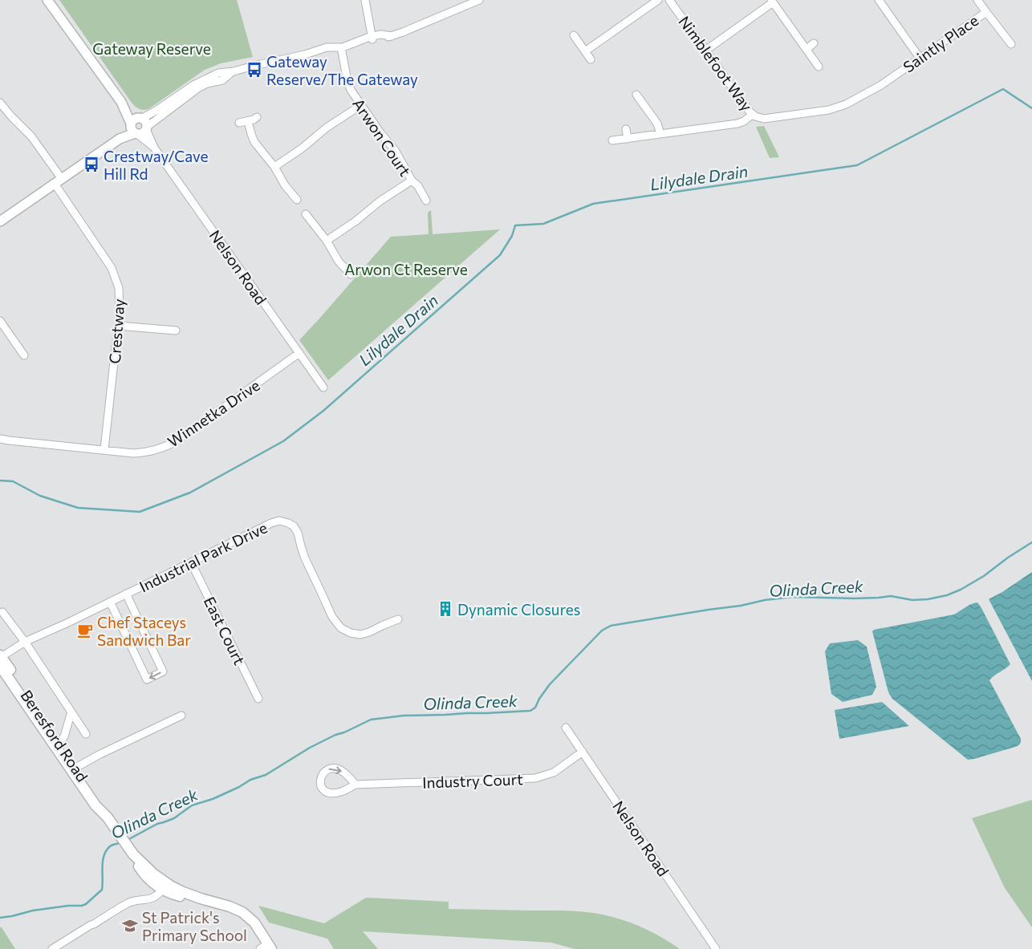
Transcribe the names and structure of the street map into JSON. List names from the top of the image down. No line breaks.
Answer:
{"streets":{"main road":["Beresford Road"],"street":["Saintly Place","Nimblefoot Way","Arwon Court","Nelson Road","Crestway","Winnetka Drive","Industrial Park Drive","East Court","Industry Court"]},"crossings":[["Saintly Place","Nimblefoot Way"],["Nelson Road","Winnetka Drive"],["Nelson Road","Industry Court"],["Crestway","Winnetka Drive"],["Industrial Park Drive","East Court"],["Industrial Park Drive","Beresford Road"]],"water":["Lilydale Drain","Olinda Creek"],"parks":["Gateway Reserve","Arwon Ct Reserve"],"places":{"bus stop":["Gateway Reserve/The Gateway","Crestway/Cave Hill Rd"],"building":["Dynamic Closures"],"cafe":["Chef Staceys Sandwich Bar"],"school or university":["St Patrick's Primary School"]}}
